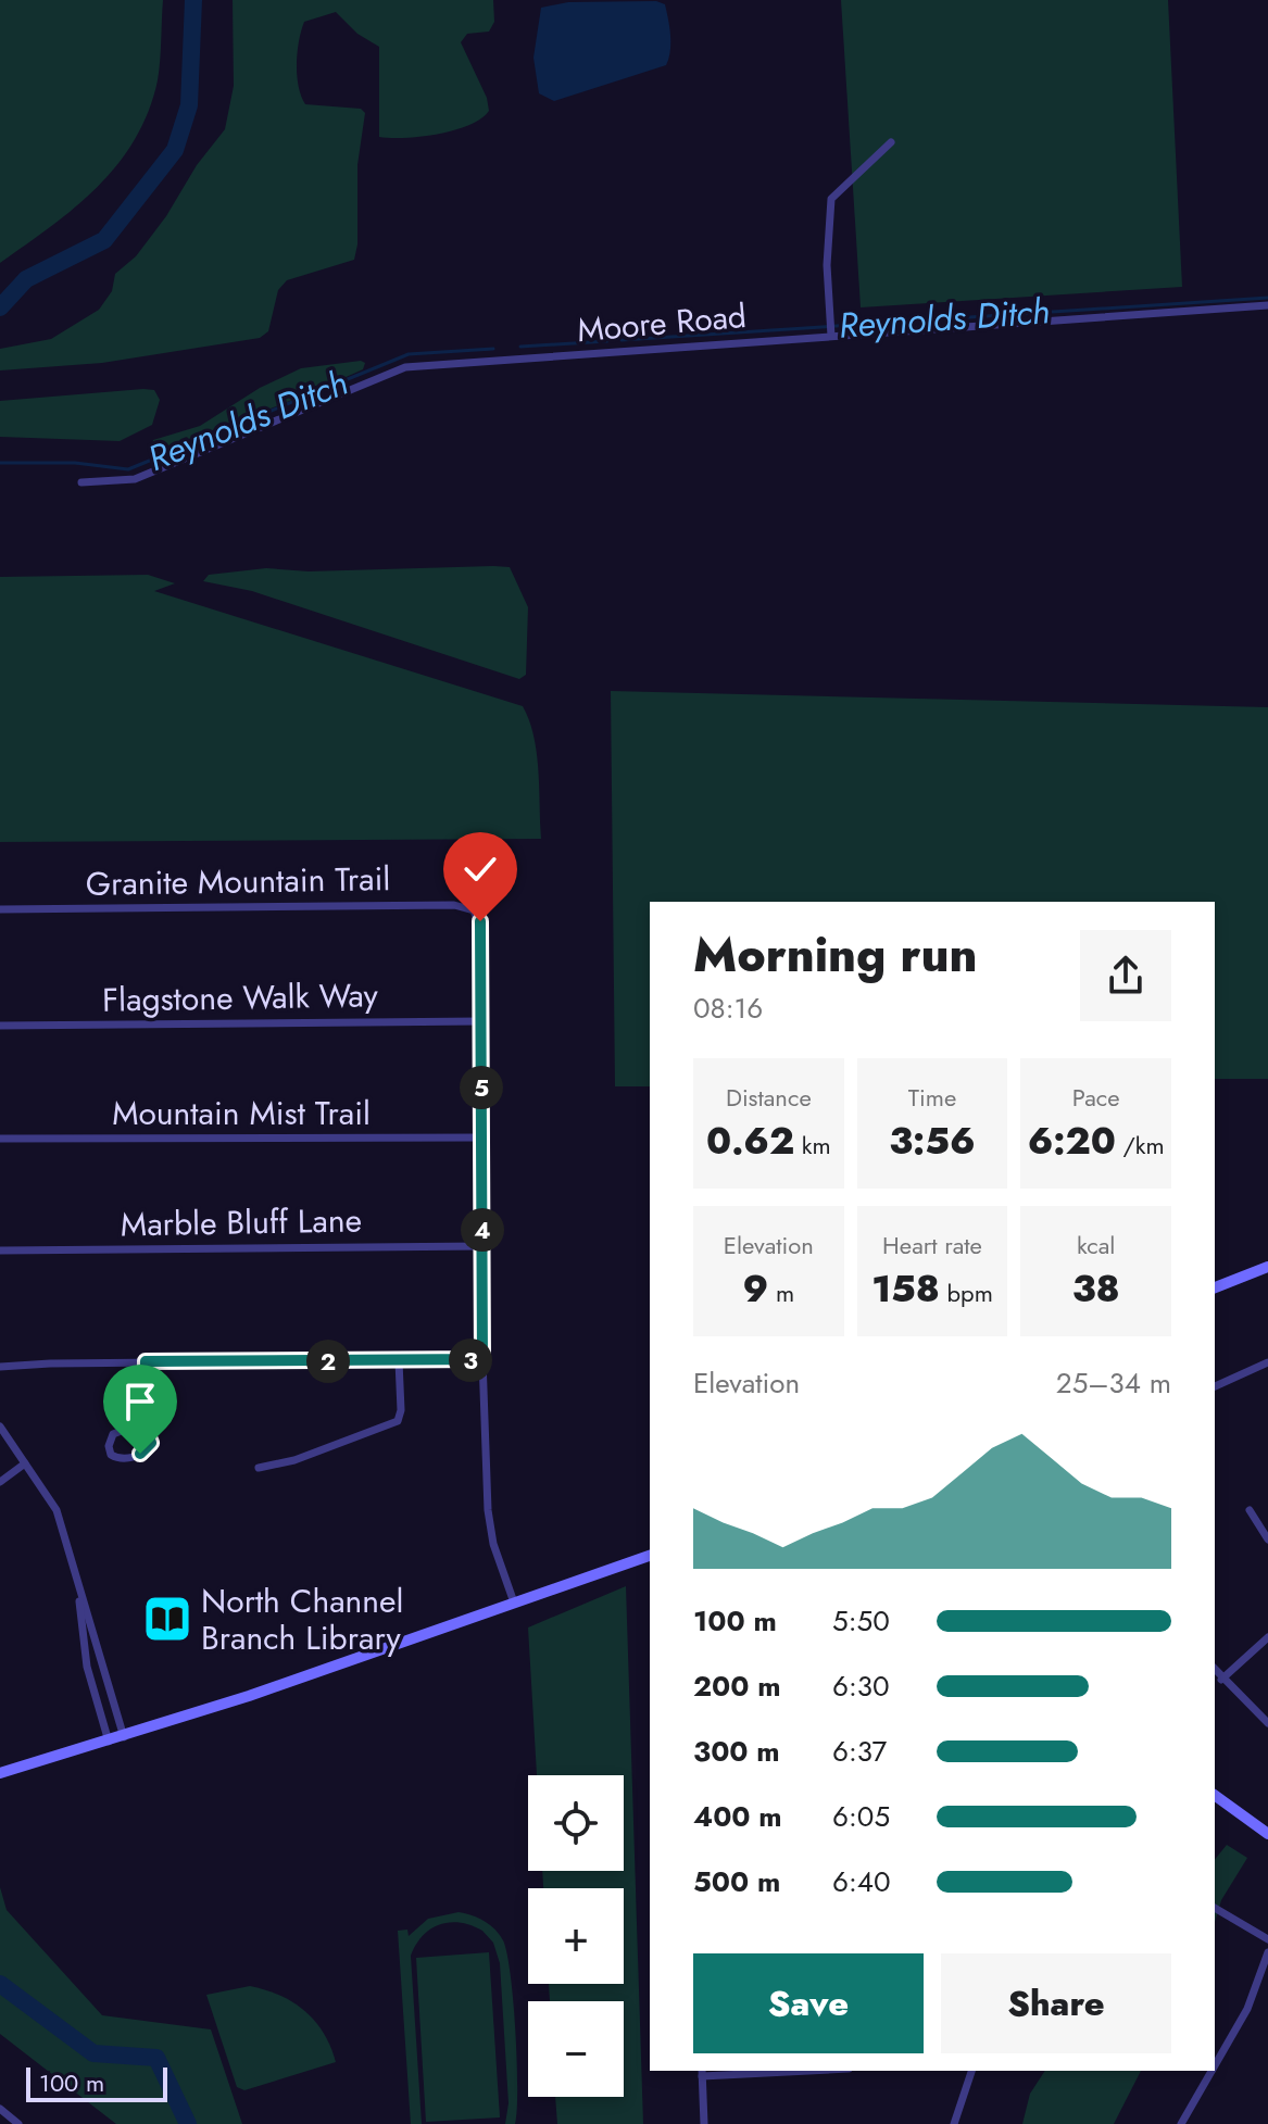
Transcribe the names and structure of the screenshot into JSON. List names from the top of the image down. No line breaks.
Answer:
{"streets":{"street":["Moore Road","Granite Mountain Trail","Flagstone Walk Way","Mountain Mist Trail","Marble Bluff Lane"]},"crossings":[["Granite Mountain Trail","Flagstone Walk Way"]],"water":["Reynolds Ditch"],"places":{"library":["North Channel Branch Library"]},"scale_bar":"100 m","page":{"heading":["Morning run","08:16"],"stats":[["Distance","0.62 km"],["Time","3:56"],["Pace","6:20 /km"],["Elevation","9 m"],["Heart rate","158 bpm"],["kcal","38"]],"pins":["5","4","3","2"],"chart":["Elevation","25–34 m"],"list":[{"name":"100 m","note":"5:50"},{"name":"200 m","note":"6:30"},{"name":"300 m","note":"6:37"},{"name":"400 m","note":"6:05"},{"name":"500 m","note":"6:40"}],"map_buttons":["+","−"],"buttons":["Save","Share"],"scale":"100 m"}}
